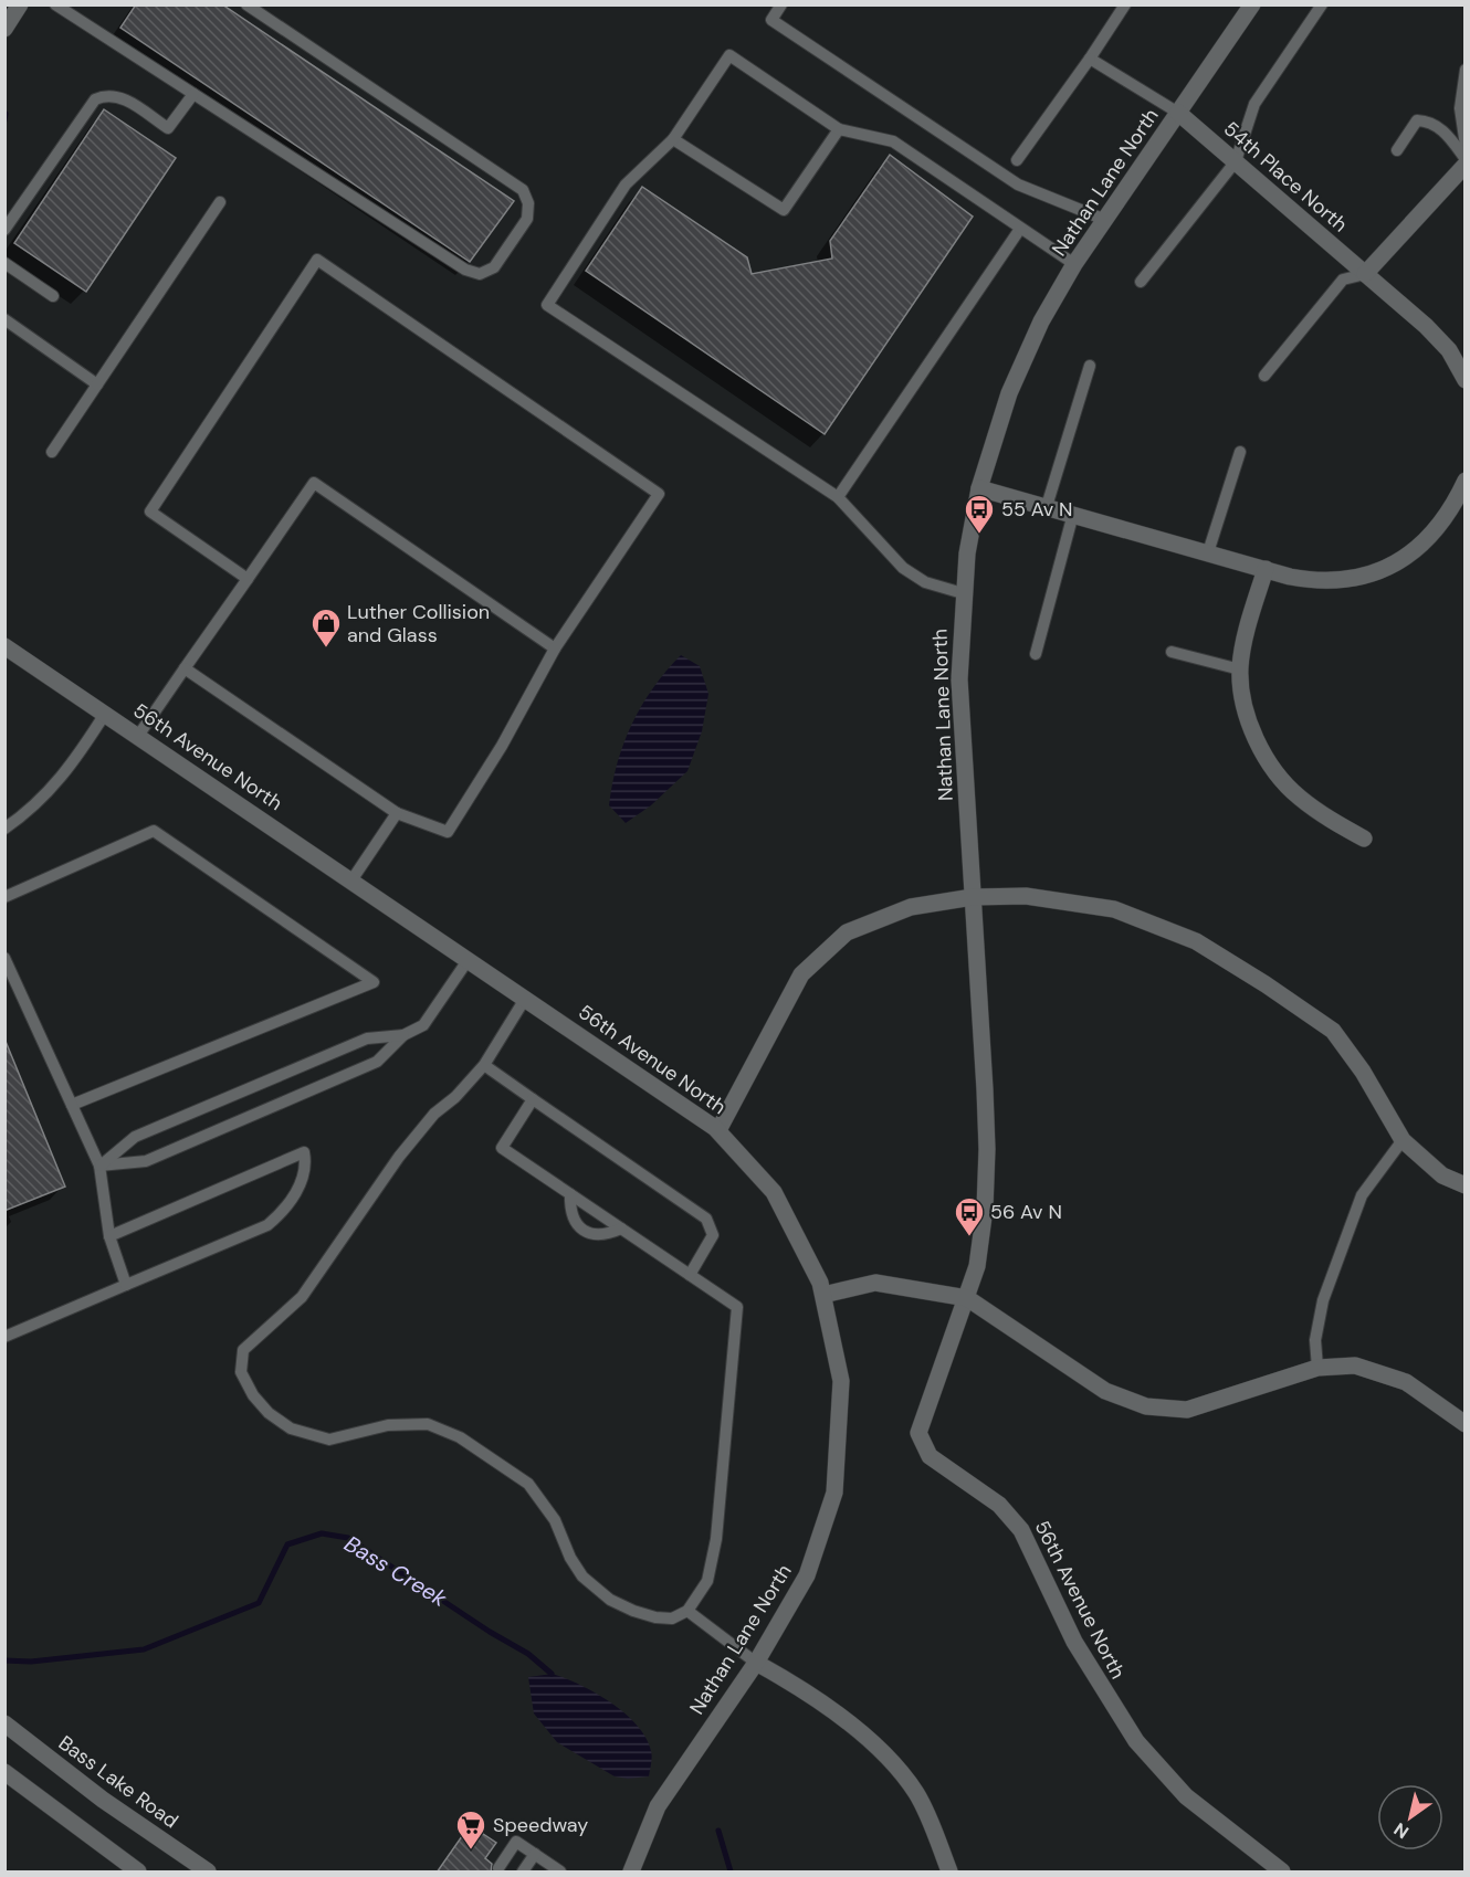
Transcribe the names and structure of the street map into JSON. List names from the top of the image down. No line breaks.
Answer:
{"streets":{"street":["54th Place North","Nathan Lane North","56th Avenue North","Bass Lake Road"]},"crossings":[["54th Place North","Nathan Lane North"],["Nathan Lane North","56th Avenue North"]],"water":["Bass Creek"],"places":{"bus stop":["55 Av N","56 Av N"],"shop":["Luther Collision and Glass"],"supermarket":["Speedway"]},"north":"bottom left"}
